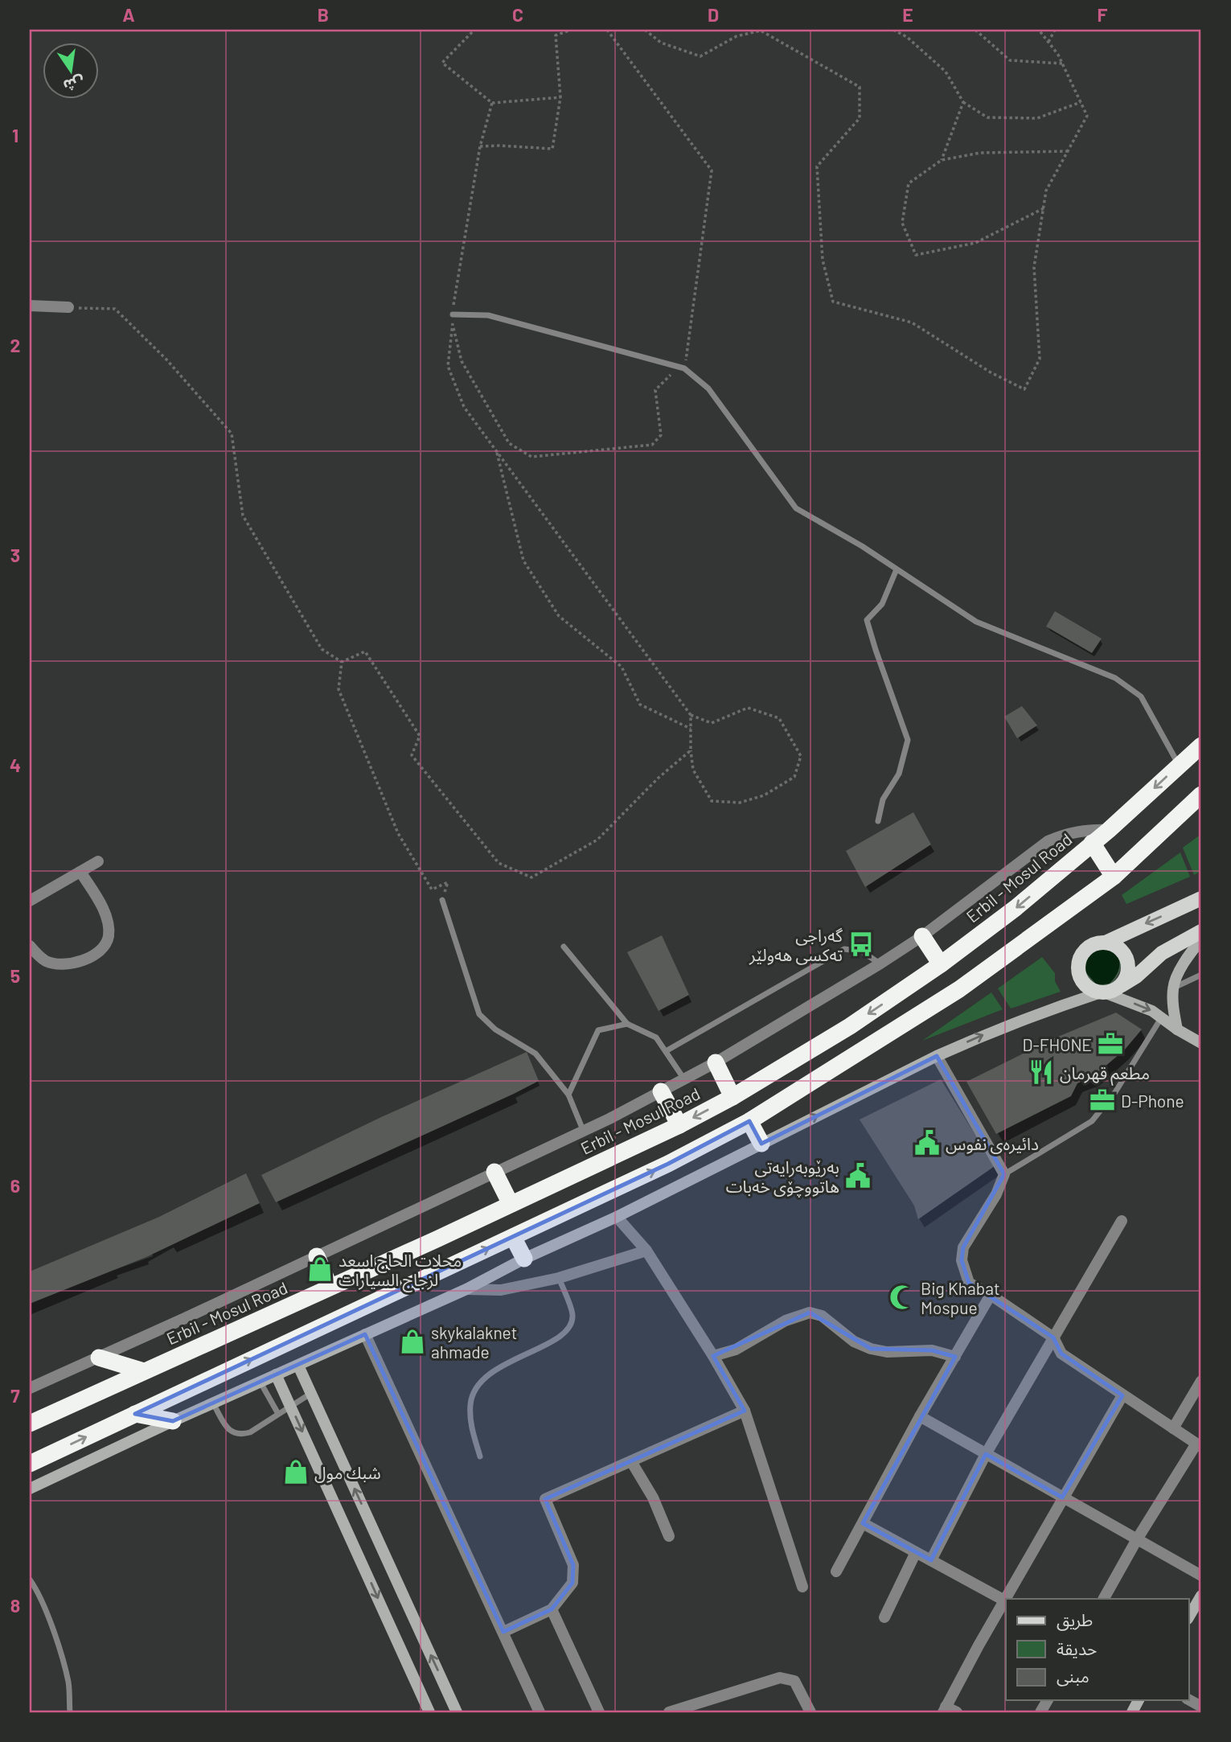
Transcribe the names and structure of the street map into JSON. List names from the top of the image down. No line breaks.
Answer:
{"streets":{"highway":["Erbil - Mosul Road"]},"places":{"bus stop":["گەراجی تەکسی هەولێر"],"office":["D-FHONE","D-Phone"],"restaurant":["مطعم قهرمان"],"public building":["دائیرەی نفوس","به‌رێوبه‌رایه‌تی هاتووچۆی خه‌بات"],"shop":["محلات الحاج اسعد لزجاج السيارات","skykalaknet ahmade","شبك مول"],"mosque":["Big Khabat Mospue"]},"legend":["طريق","حديقة","مبنى"],"north":"bottom","grid":{"columns":["A","B","C","D","E","F"],"rows":["1","2","3","4","5","6","7","8"]}}
